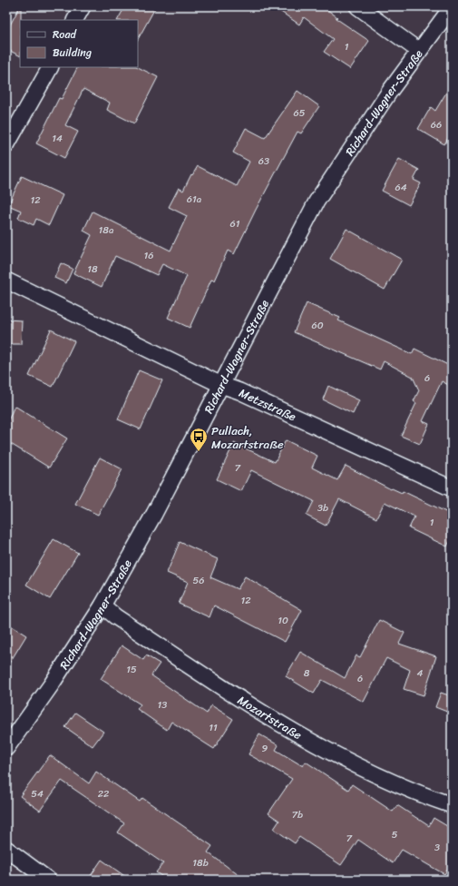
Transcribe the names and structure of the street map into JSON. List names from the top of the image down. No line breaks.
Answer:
{"streets":{"street":["Richard-Wagner-Straße","Metzstraße","Mozartstraße"]},"crossings":[["Richard-Wagner-Straße","Metzstraße"],["Richard-Wagner-Straße","Mozartstraße"]],"places":{"bus stop":["Pullach, Mozartstraße"]},"house_numbers":["1","65","66","14","63","64","61a","12","61","18a","16","18","60","6","7","3b","1","56","12","10","15","8","4","6","13","11","9","54","22","7b","5","7","3","18b"],"legend":["Road","Building"]}
